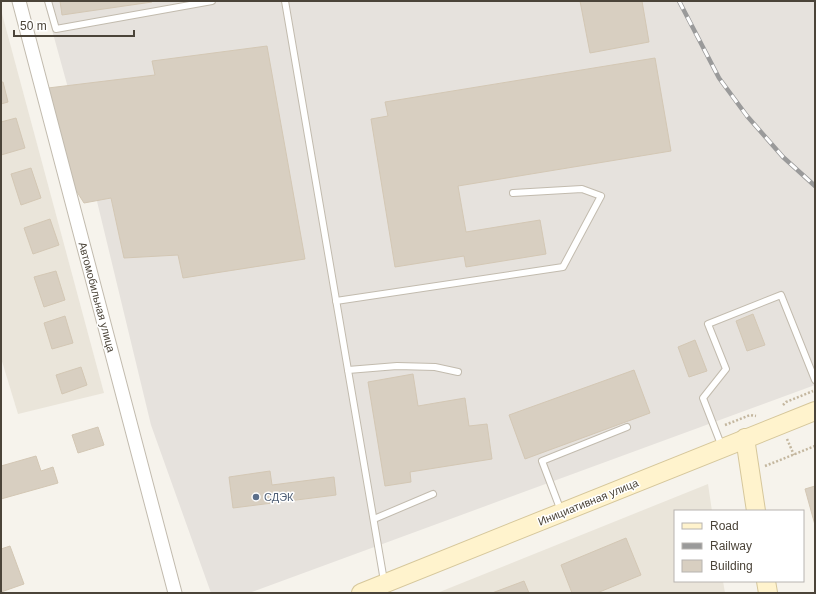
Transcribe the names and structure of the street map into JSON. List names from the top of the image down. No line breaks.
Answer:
{"streets":{"main road":["Инициативная улица"],"street":["Автомобильная улица"]},"places":["СДЭК"],"legend":["Road","Railway","Building"],"scale_bar":"50 m"}
